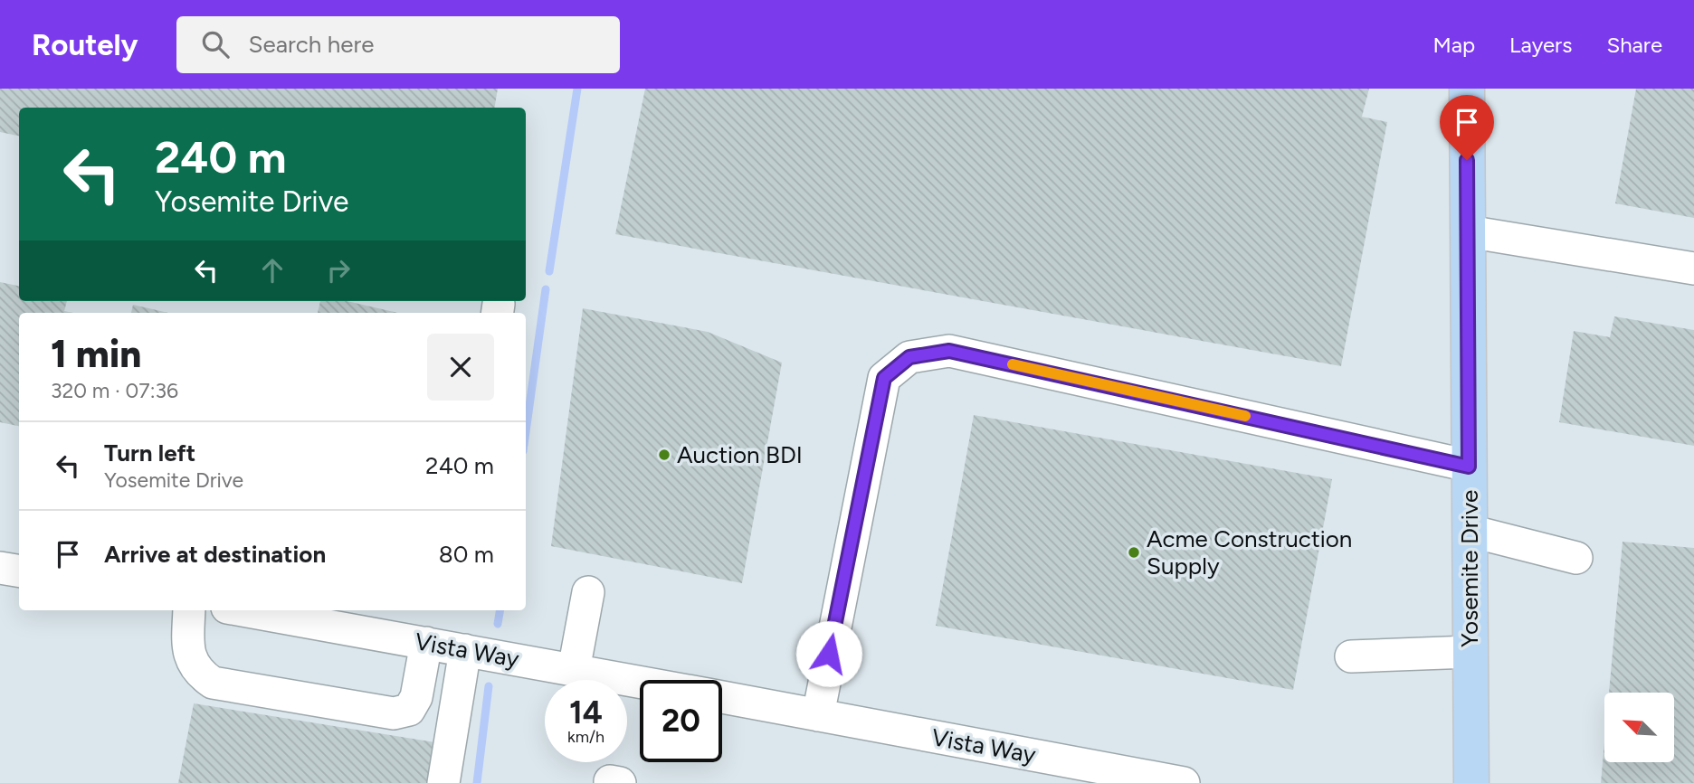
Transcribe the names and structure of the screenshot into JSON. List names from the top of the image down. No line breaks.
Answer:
{"streets":{"main road":["Yosemite Drive"],"street":["Vista Way"]},"places":["Auction BDI","Acme Construction Supply"],"north":"top left","page":{"header":"Routely","search":"Search here","nav":["Map","Layers","Share"],"turn":["240 m","Yosemite Drive"],"heading":["1 min","320 m · 07:36"],"list":[{"name":"Turn left","note":"Yosemite Drive","value":"240 m"},{"name":"Arrive at destination","value":"80 m"}],"speed":"14 km/h","limit":"20"}}
